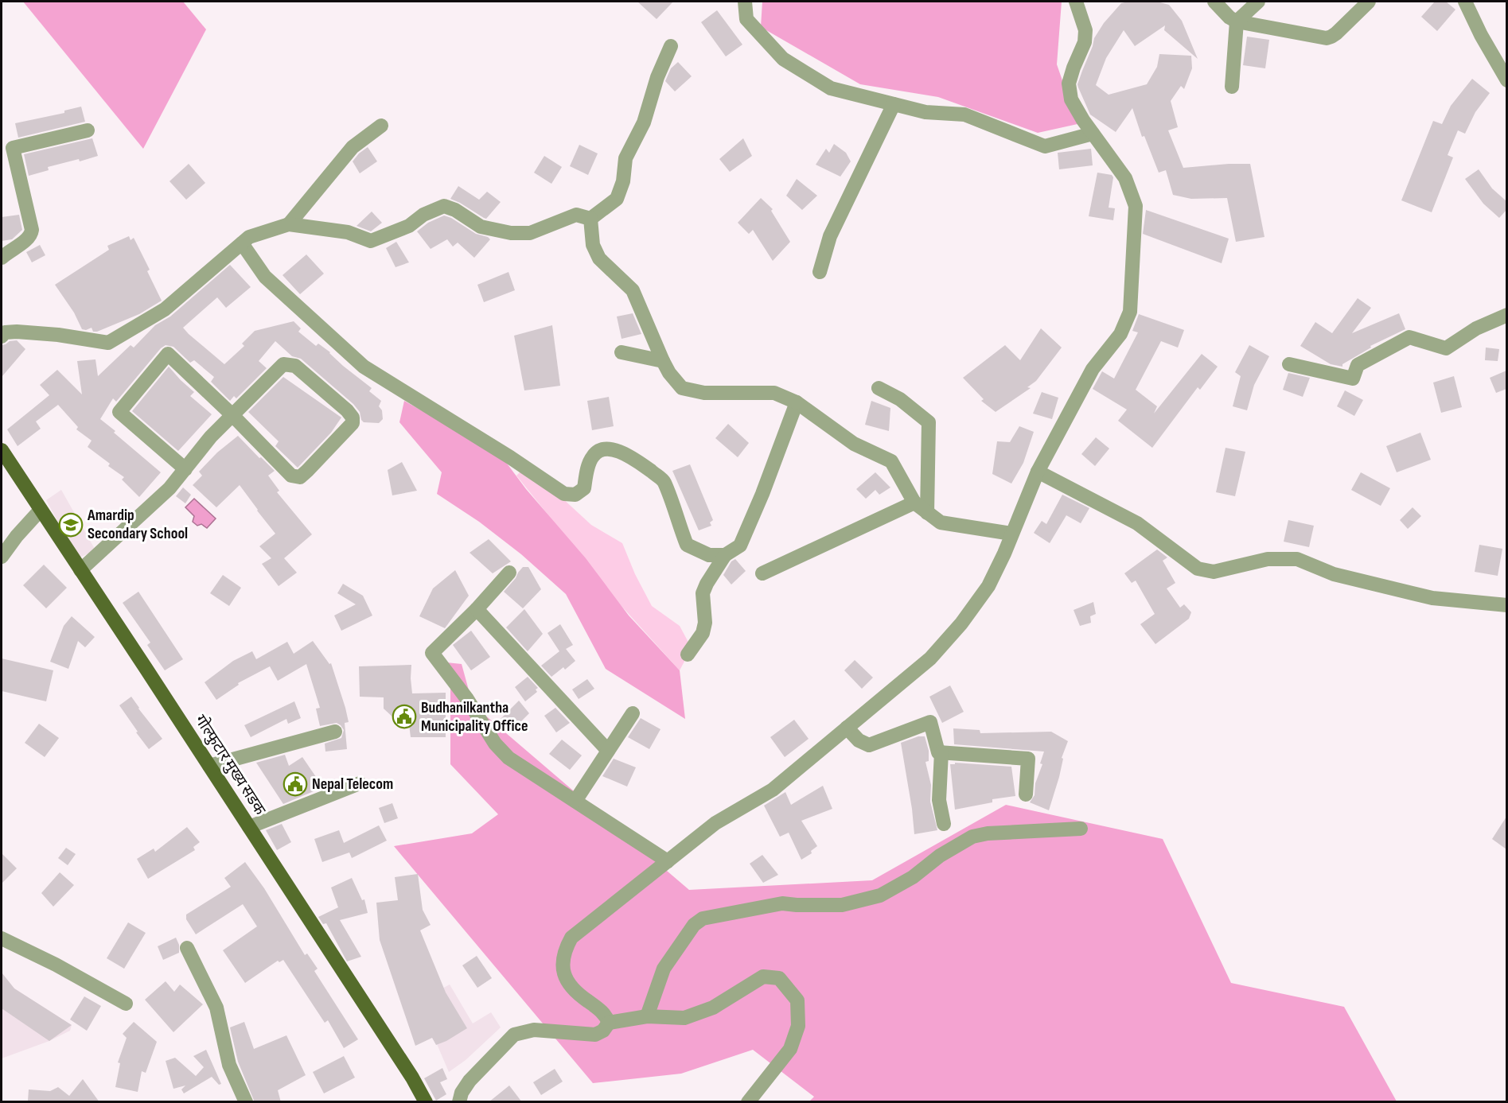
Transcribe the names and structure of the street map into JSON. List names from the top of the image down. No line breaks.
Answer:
{"streets":{"main road":["गोल्फुटार मुख्य सडक"]},"places":{"school or university":["Amardip Secondary School"],"public building":["Budhanilkantha Municipality Office","Nepal Telecom"]}}
